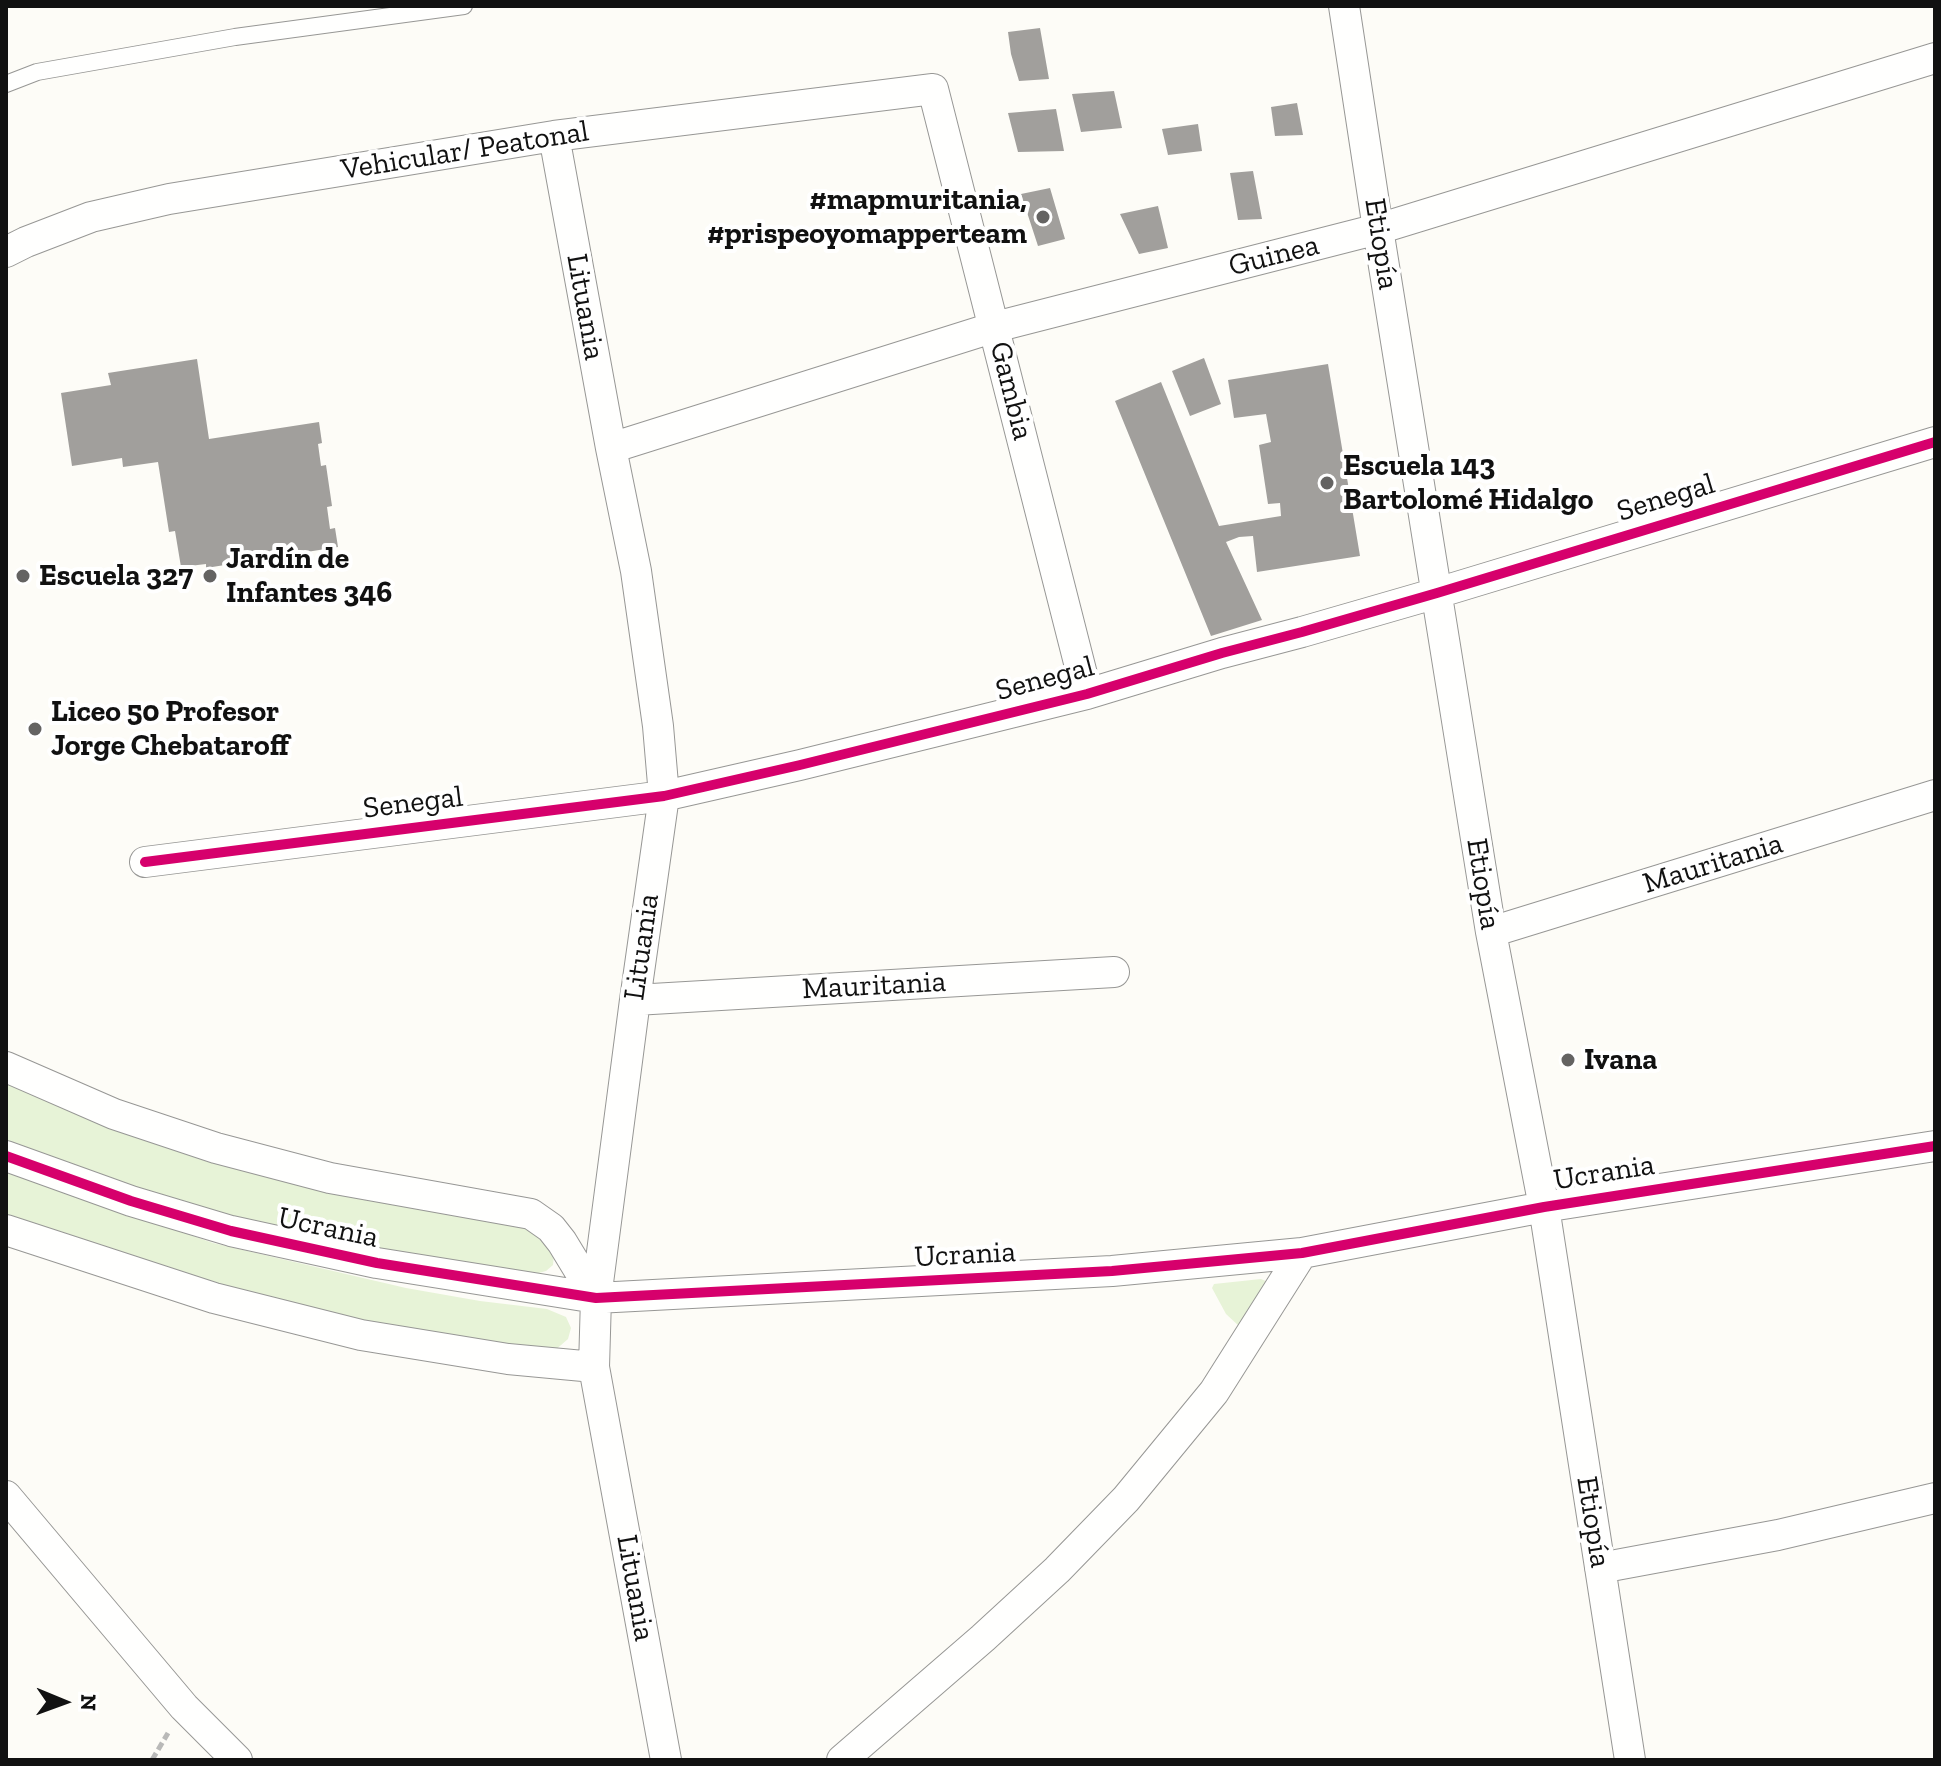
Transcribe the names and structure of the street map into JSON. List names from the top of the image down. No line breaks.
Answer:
{"streets":{"street":["Vehicular/ Peatonal","Etiopía","Guinea","Lituania","Gambia","Senegal","Mauritania","Ucrania"]},"crossings":[["Vehicular/ Peatonal","Lituania"],["Vehicular/ Peatonal","Gambia"],["Etiopía","Guinea"],["Etiopía","Senegal"],["Etiopía","Mauritania"],["Etiopía","Ucrania"],["Guinea","Lituania"],["Guinea","Gambia"],["Lituania","Senegal"],["Lituania","Mauritania"],["Lituania","Ucrania"],["Gambia","Senegal"]],"places":["#mapmuritania, #prispeoyomapperteam","Escuela 143 Bartolomé Hidalgo","Escuela 327","Jardín de Infantes 346","Liceo 50 Profesor Jorge Chebataroff","Ivana"],"north":"right"}
